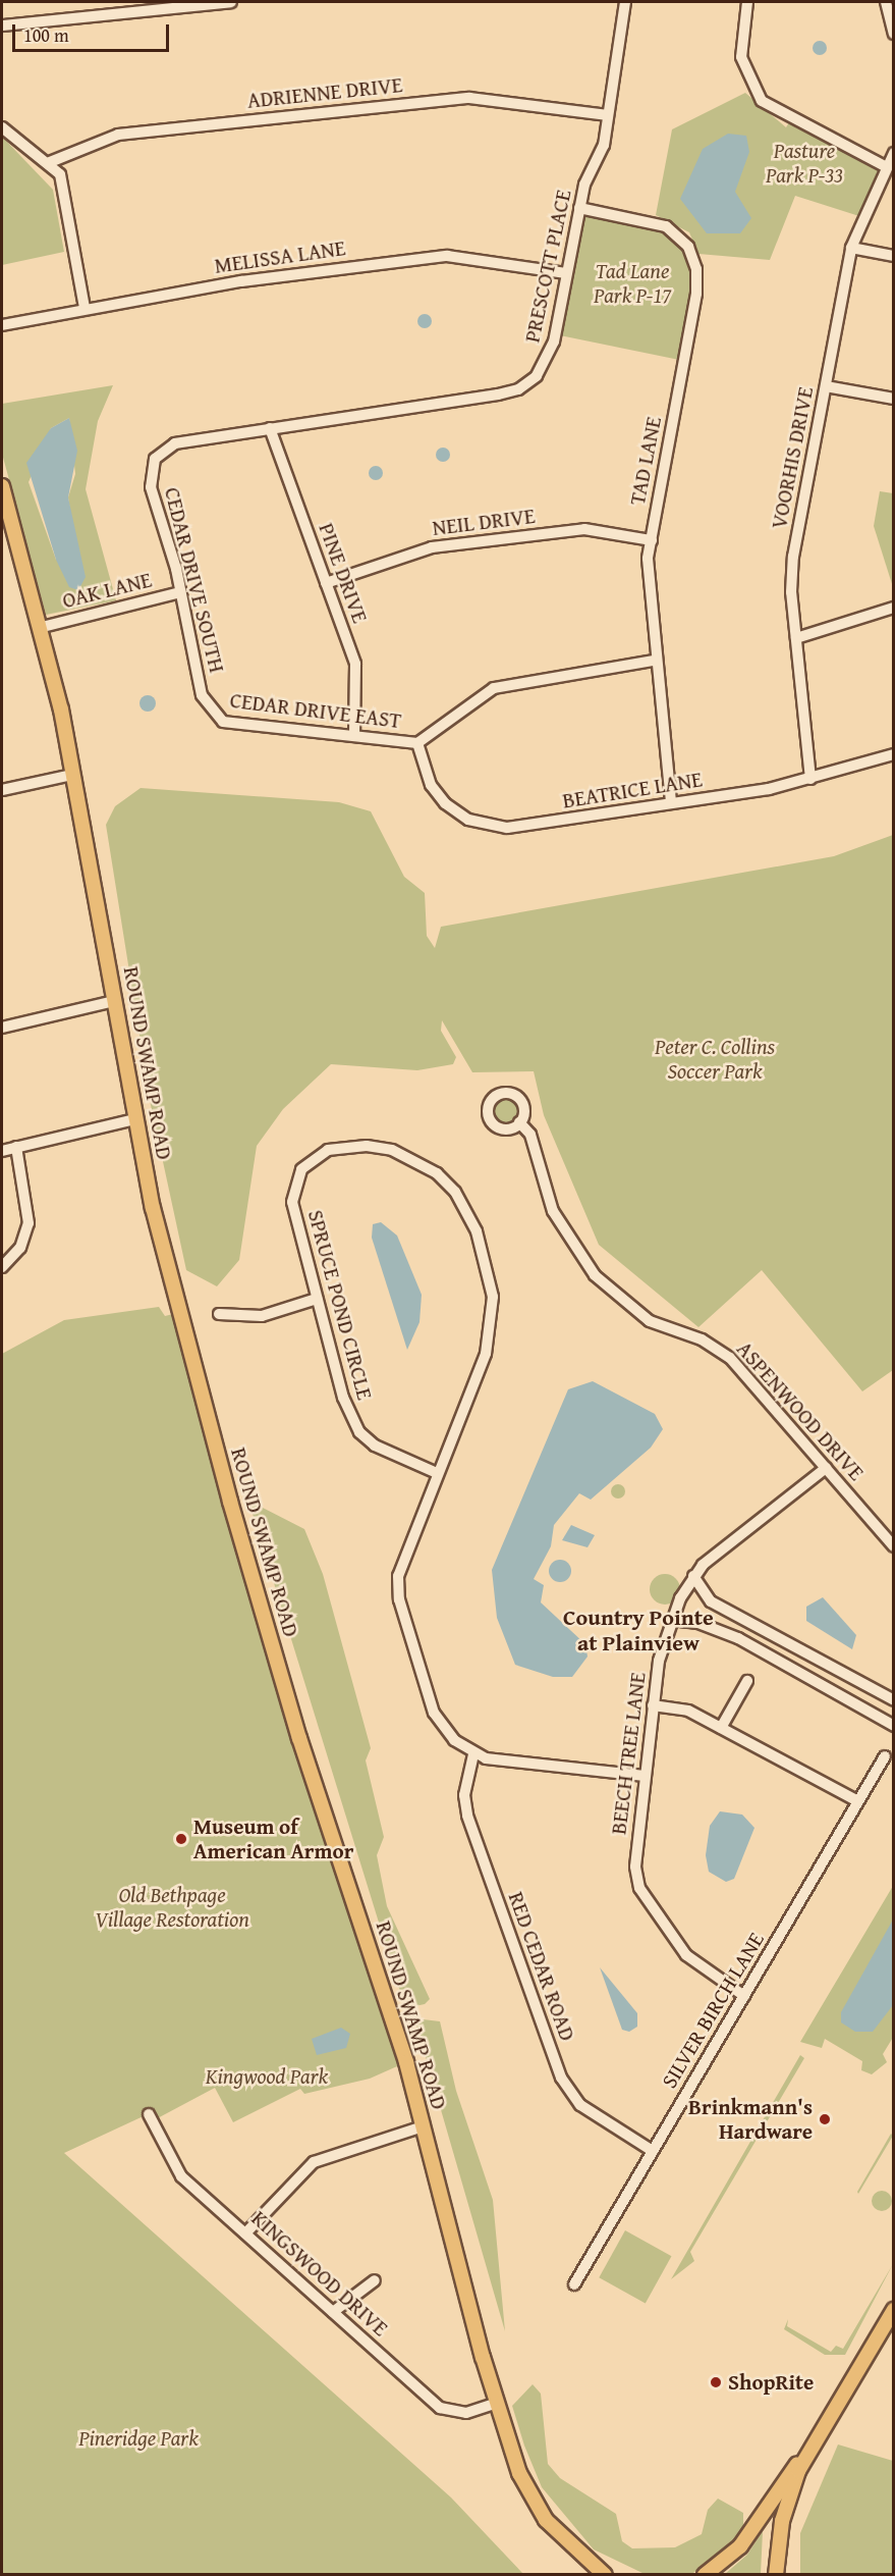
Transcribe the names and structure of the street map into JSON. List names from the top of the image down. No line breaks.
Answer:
{"streets":{"main road":["ROUND SWAMP ROAD"],"street":["ADRIENNE DRIVE","MELISSA LANE","PRESCOTT PLACE","VOORHIS DRIVE","TAD LANE","NEIL DRIVE","PINE DRIVE","CEDAR DRIVE SOUTH","OAK LANE","CEDAR DRIVE EAST","BEATRICE LANE","SPRUCE POND CIRCLE","ASPENWOOD DRIVE","BEECH TREE LANE","RED CEDAR ROAD","SILVER BIRCH LANE","KINGSWOOD DRIVE"]},"crossings":[["ADRIENNE DRIVE","PRESCOTT PLACE"],["MELISSA LANE","PRESCOTT PLACE"],["PRESCOTT PLACE","TAD LANE"],["PRESCOTT PLACE","PINE DRIVE"],["PRESCOTT PLACE","CEDAR DRIVE SOUTH"],["VOORHIS DRIVE","BEATRICE LANE"],["TAD LANE","NEIL DRIVE"],["TAD LANE","CEDAR DRIVE EAST"],["TAD LANE","BEATRICE LANE"],["NEIL DRIVE","PINE DRIVE"],["PINE DRIVE","CEDAR DRIVE EAST"],["CEDAR DRIVE SOUTH","OAK LANE"],["CEDAR DRIVE SOUTH","CEDAR DRIVE EAST"],["OAK LANE","ROUND SWAMP ROAD"],["CEDAR DRIVE EAST","BEATRICE LANE"],["ROUND SWAMP ROAD","KINGSWOOD DRIVE"],["SPRUCE POND CIRCLE","RED CEDAR ROAD"],["ASPENWOOD DRIVE","BEECH TREE LANE"],["BEECH TREE LANE","SILVER BIRCH LANE"],["RED CEDAR ROAD","SILVER BIRCH LANE"]],"districts":["Country Pointe at Plainview"],"parks":["Pasture Park P-33","Tad Lane Park P-17","Peter C. Collins Soccer Park","Old Bethpage Village Restoration","Kingwood Park","Pineridge Park"],"places":["Museum of American Armor","Brinkmann's Hardware","ShopRite"],"scale_bar":"100 m"}
